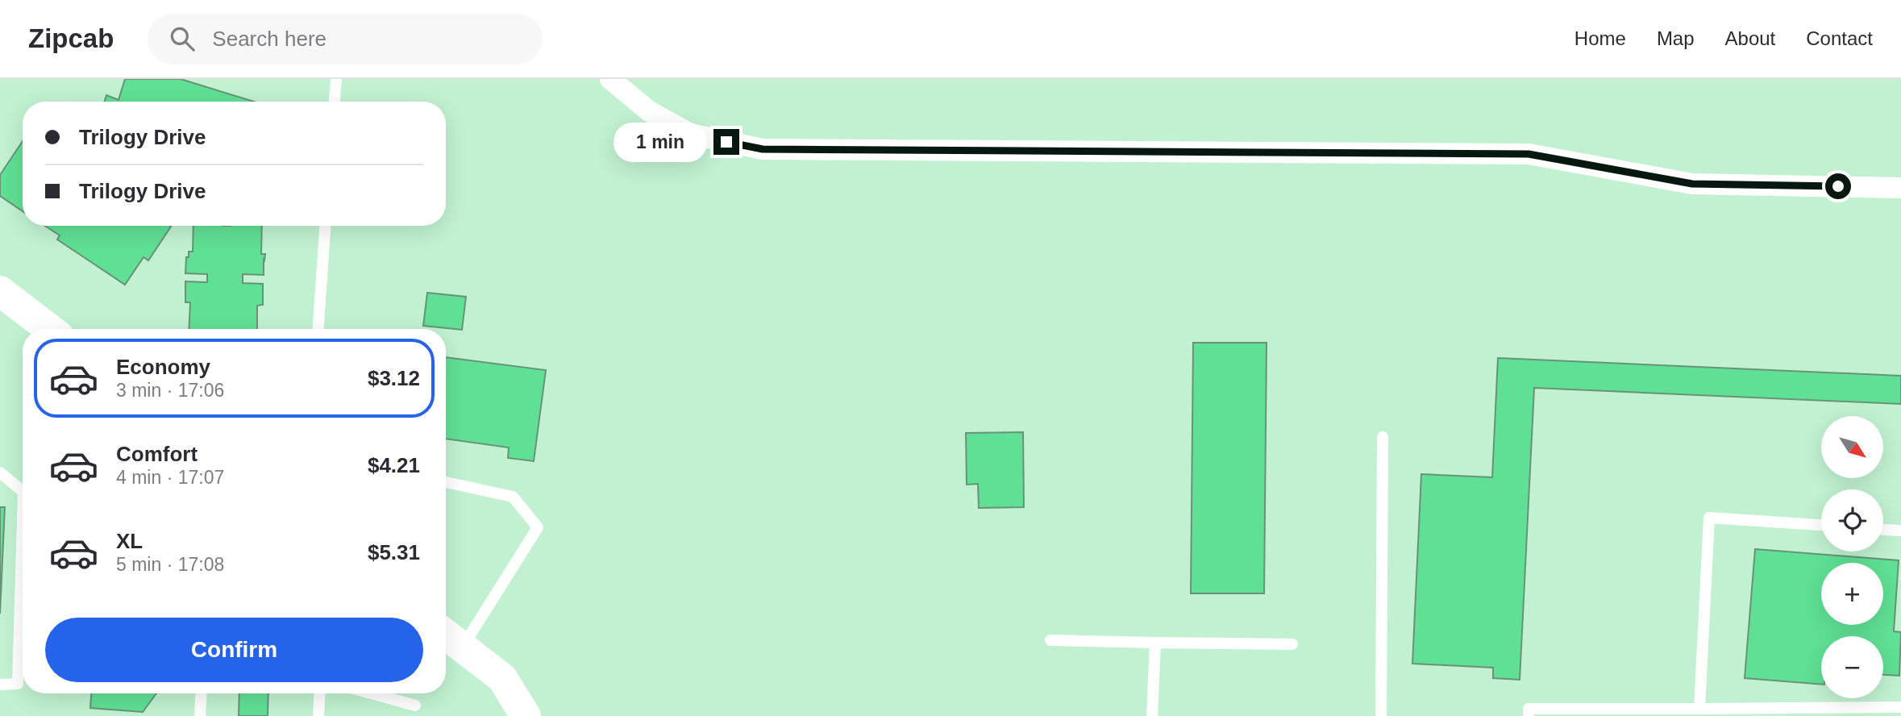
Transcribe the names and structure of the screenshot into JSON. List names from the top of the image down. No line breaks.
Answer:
{"north":"bottom right","page":{"header":"Zipcab","search":"Search here","nav":["Home","Map","About","Contact"],"banner":["Trilogy Drive","Trilogy Drive"],"bubble":"1 min","list":[{"name":"Economy","note":"3 min · 17:06","value":"$3.12"},{"name":"Comfort","note":"4 min · 17:07","value":"$4.21"},{"name":"XL","note":"5 min · 17:08","value":"$5.31"}],"map_buttons":["+","−"],"buttons":"Confirm"}}
